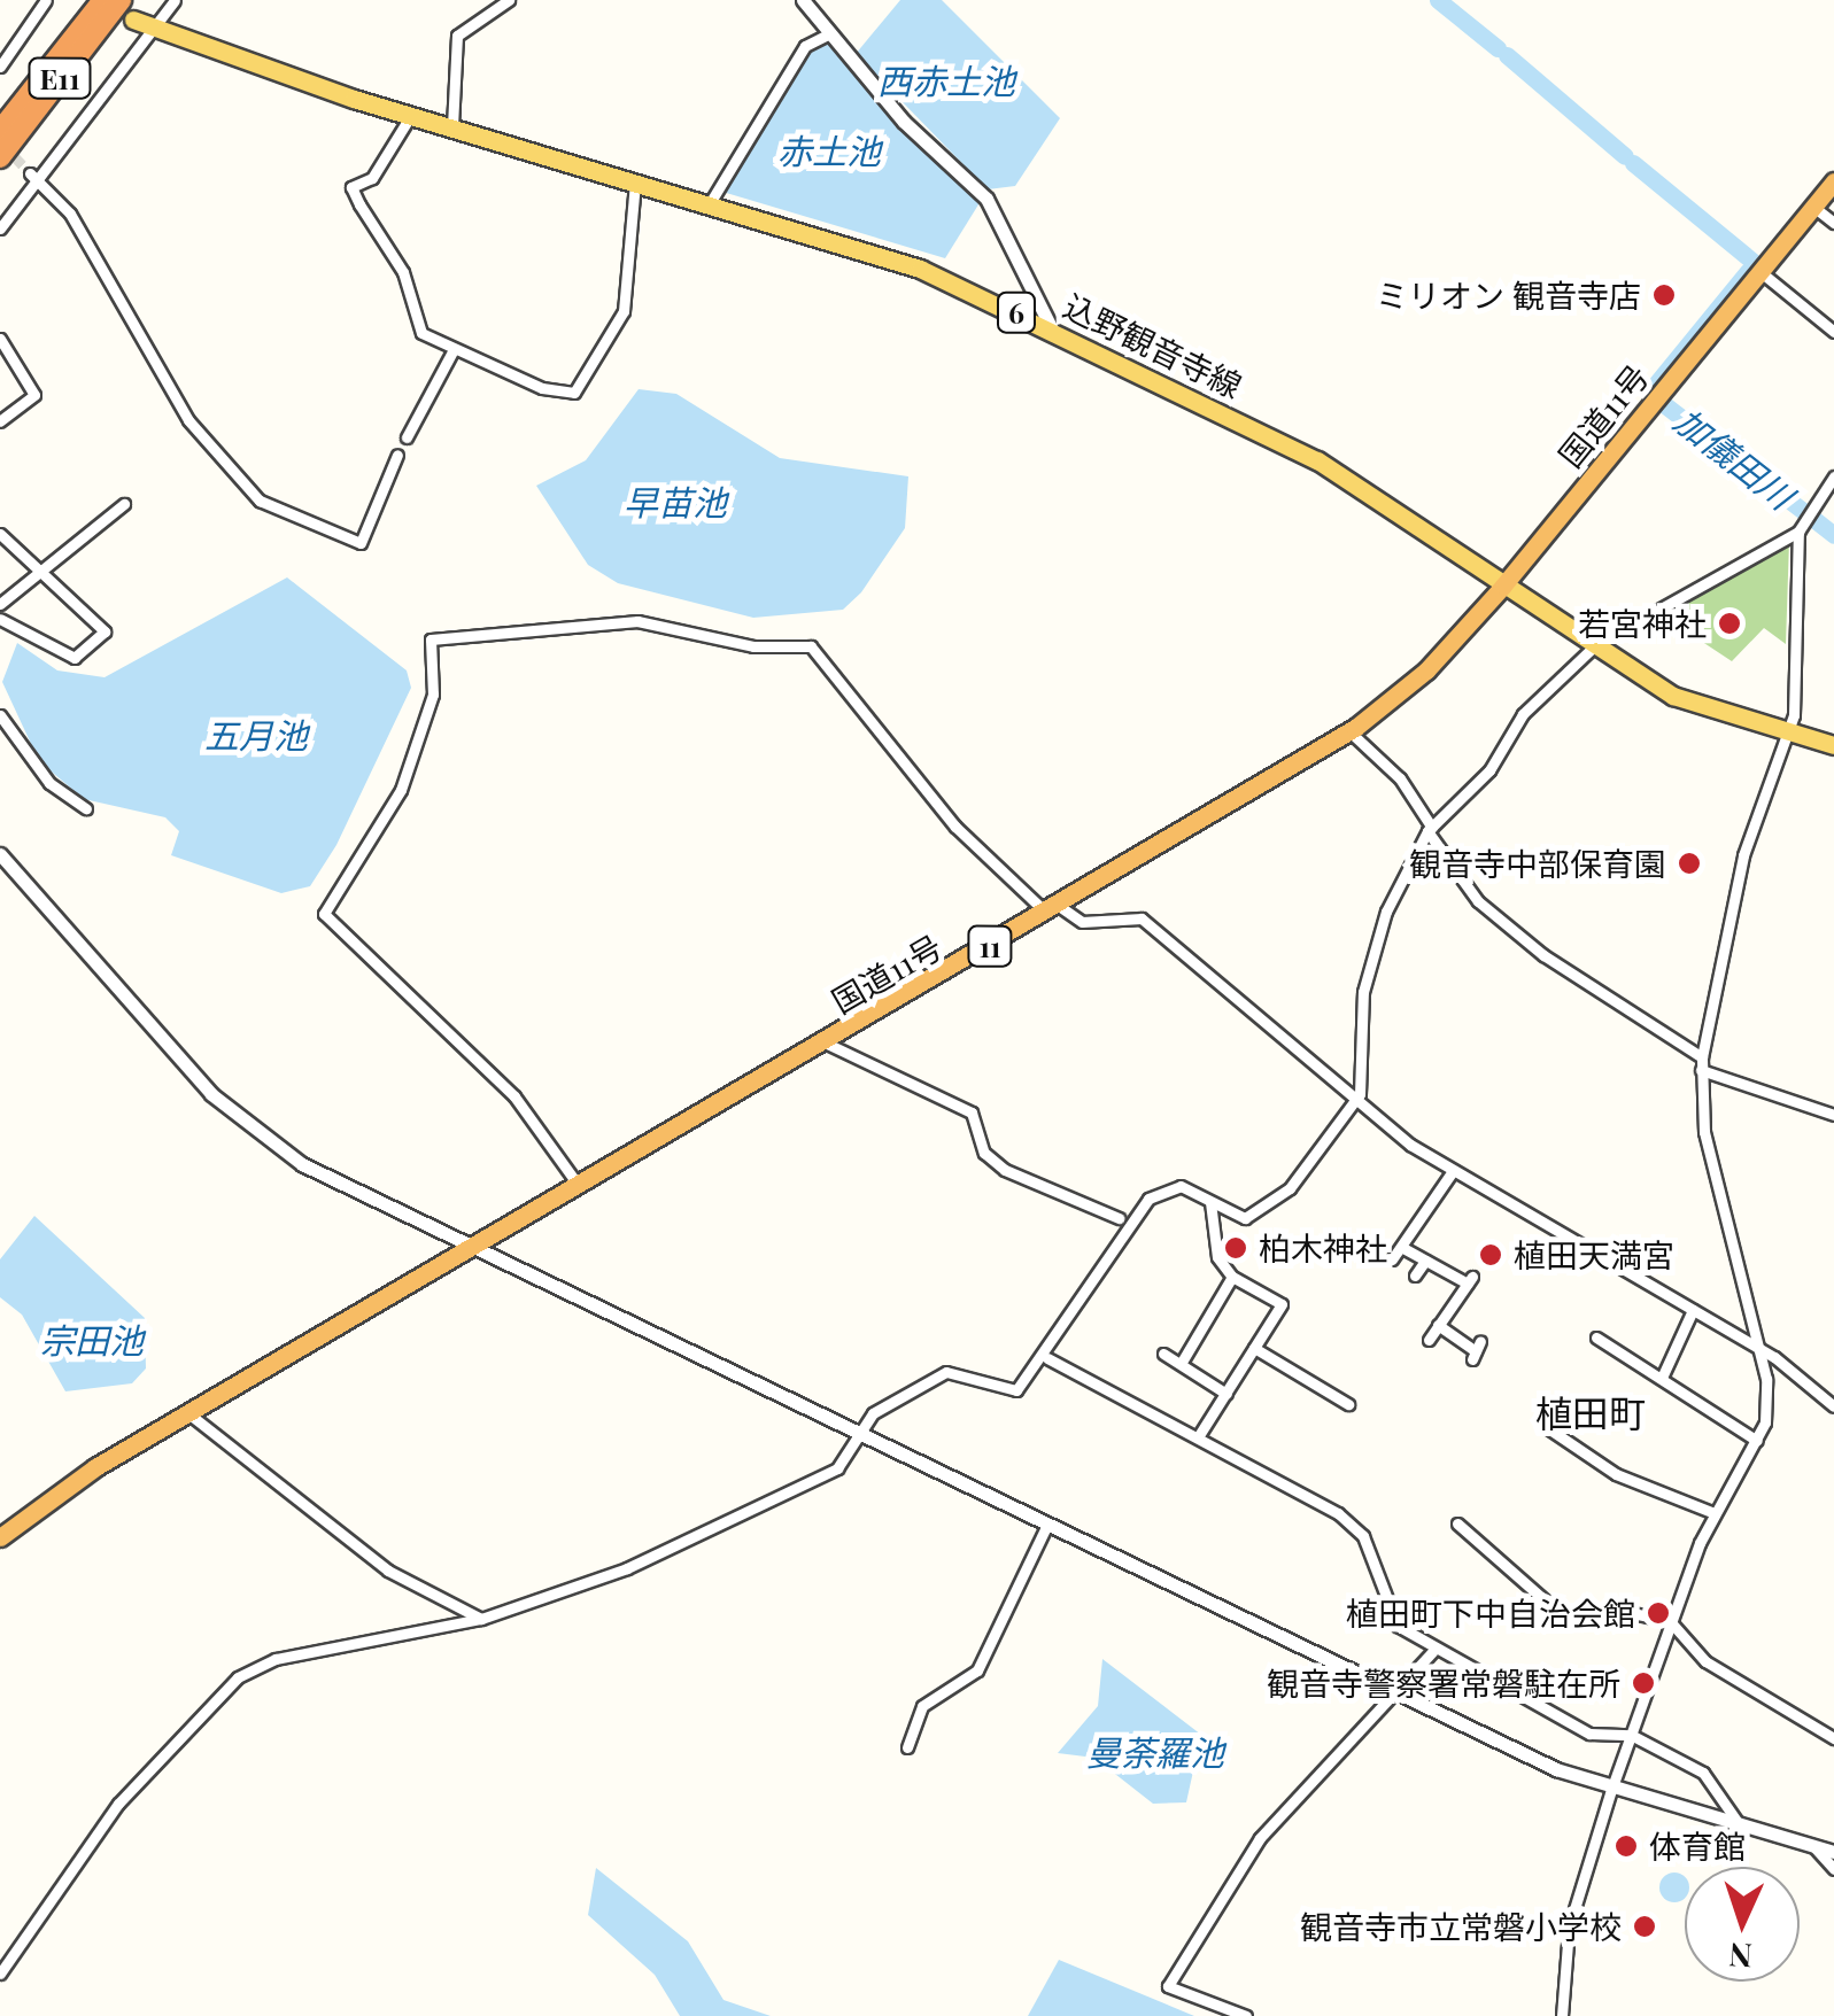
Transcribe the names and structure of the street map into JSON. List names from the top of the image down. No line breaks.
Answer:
{"streets":{"highway":["E11","国道11号","11"],"main road":["6","込野観音寺線"]},"crossings":[["込野観音寺線","国道11号"]],"districts":["植田町"],"water":["西赤土池","赤土池","加儀田川","早苗池","五月池","宗田池","曼荼羅池"],"places":["ミリオン 観音寺店","若宮神社","観音寺中部保育園","柏木神社","植田天満宮","植田町下中自治会館","観音寺警察署常磐駐在所","体育館","観音寺市立常磐小学校"],"north":"bottom"}
